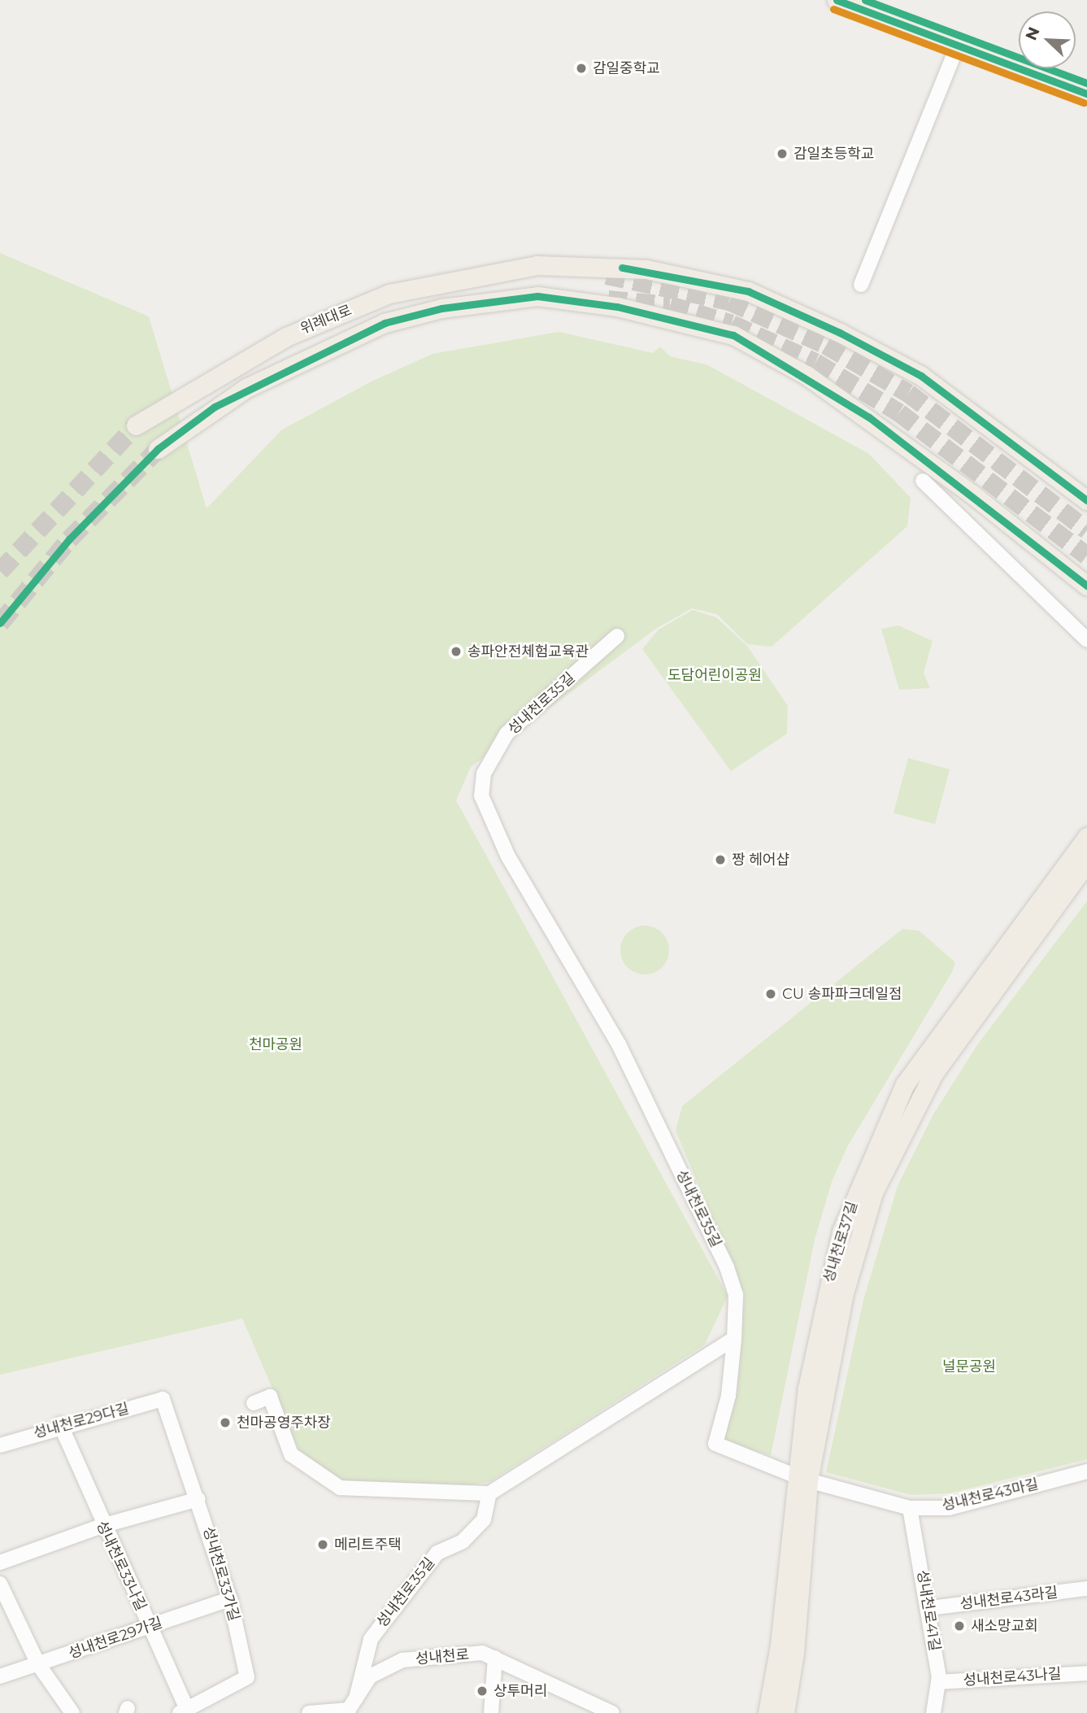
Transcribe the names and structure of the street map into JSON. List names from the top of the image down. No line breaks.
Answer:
{"streets":{"main road":["위례대로","성내천로37길"],"street":["성내천로35길","성내천로29다길","성내천로43마길","성내천로33나길","성내천로33가길","성내천로43라길","성내천로41길","성내천로29가길","성내천로","성내천로43나길"]},"crossings":[["성내천로35길","성내천로37길"],["성내천로35길","성내천로43마길"],["성내천로35길","성내천로"],["성내천로37길","성내천로43마길"],["성내천로29다길","성내천로33나길"],["성내천로29다길","성내천로33가길"],["성내천로43마길","성내천로41길"],["성내천로33나길","성내천로33가길"],["성내천로33나길","성내천로29가길"],["성내천로33가길","성내천로29가길"],["성내천로43라길","성내천로41길"],["성내천로41길","성내천로43나길"]],"parks":["도담어린이공원","천마공원","널문공원"],"places":["감일중학교","감일초등학교","송파안전체험교육관","짱 헤어샵","CU 송파파크데일점","천마공영주차장","메리트주택","새소망교회","상투머리"],"north":"top left"}
